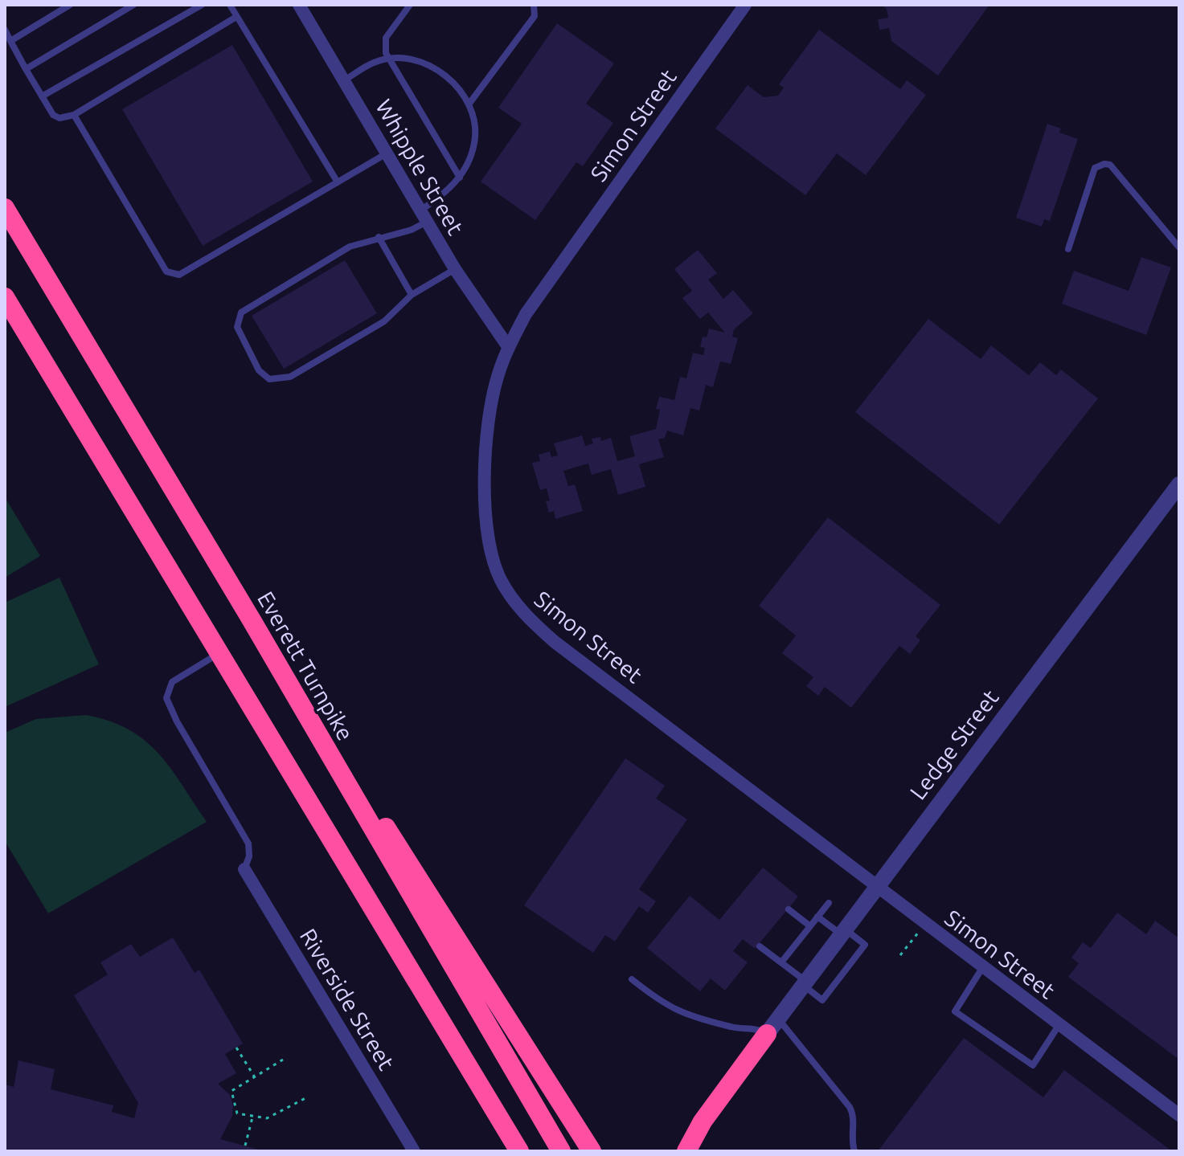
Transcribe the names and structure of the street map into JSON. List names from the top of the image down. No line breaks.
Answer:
{"streets":{"highway":["Everett Turnpike"],"street":["Simon Street","Whipple Street","Ledge Street","Riverside Street"]},"crossings":[["Simon Street","Whipple Street"],["Simon Street","Ledge Street"]]}
